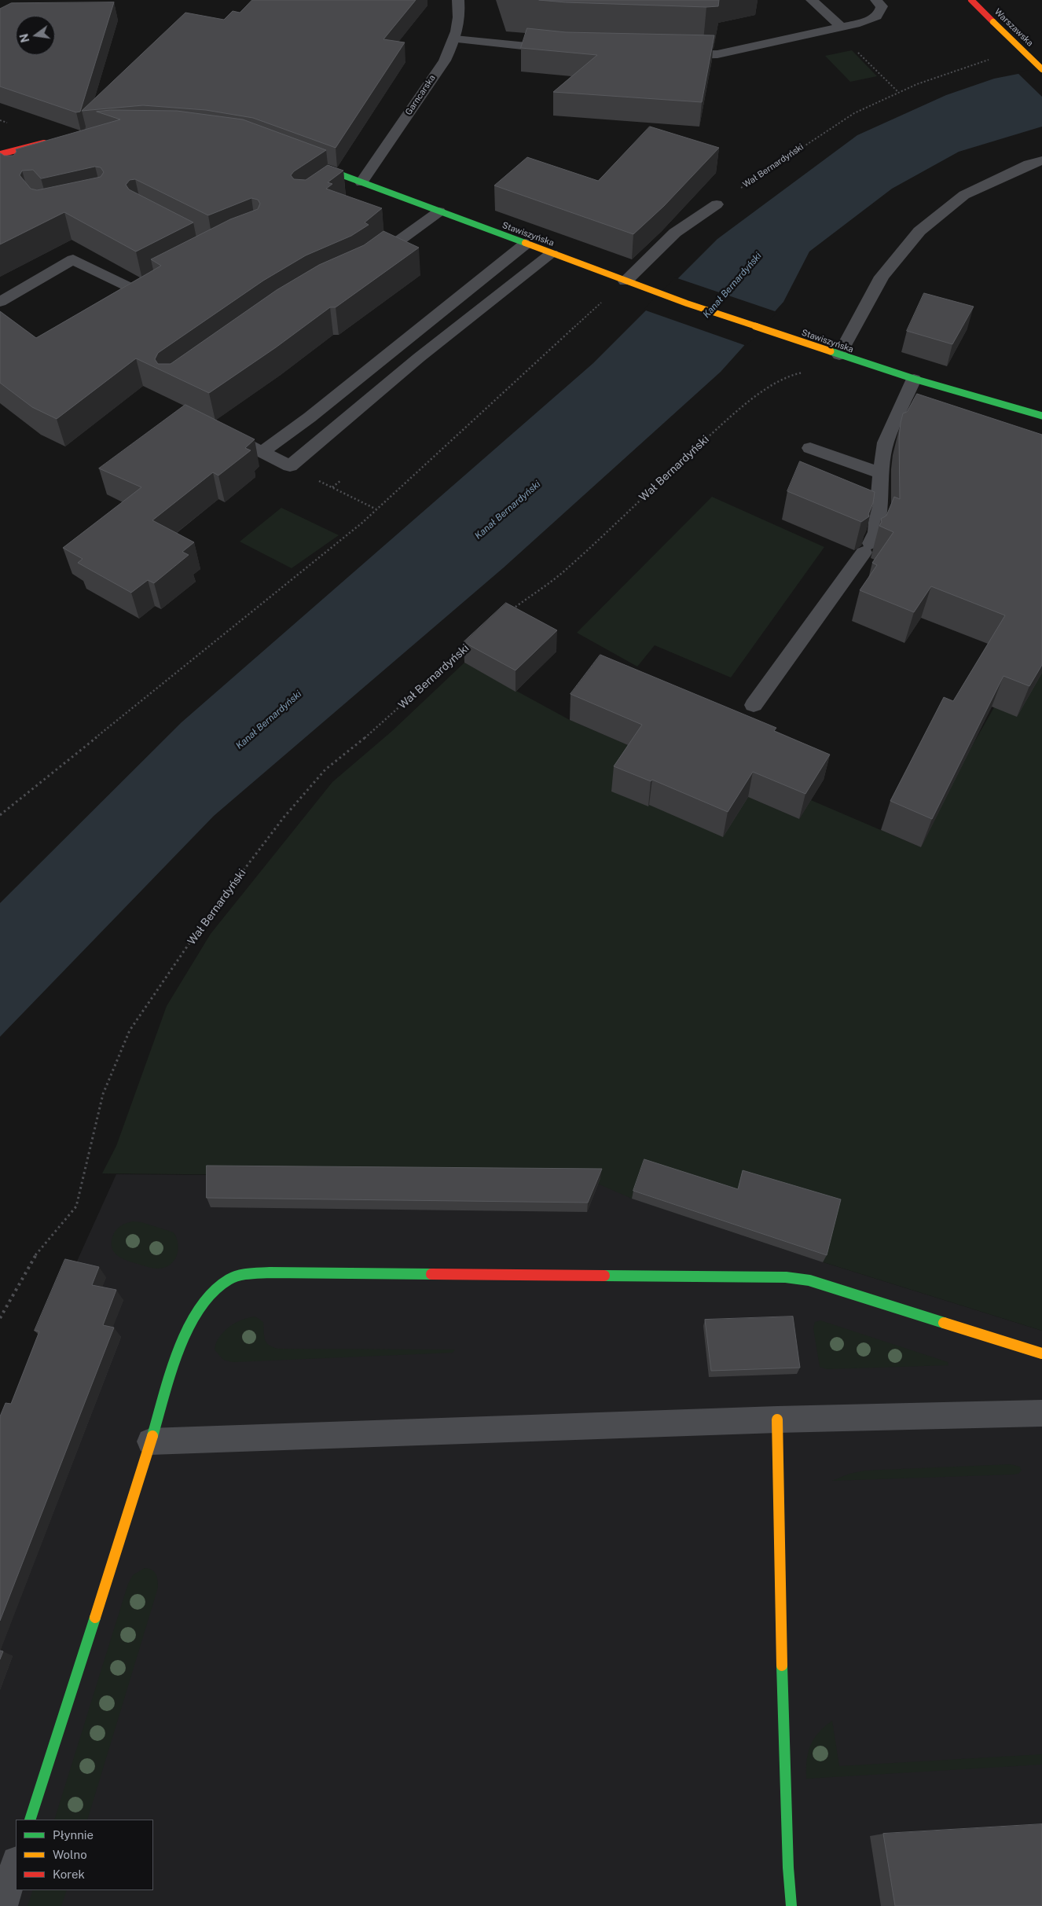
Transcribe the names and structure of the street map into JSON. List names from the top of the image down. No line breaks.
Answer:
{"streets":{"street":["Warszawska","Garncarska","Stawiszyńska"],"path":["Wał Bernardyński"]},"crossings":[["Garncarska","Stawiszyńska"],["Wał Bernardyński","Stawiszyńska"]],"water":["Kanał Bernardyński"],"legend":["Płynnie","Wolno","Korek"],"north":"left"}
